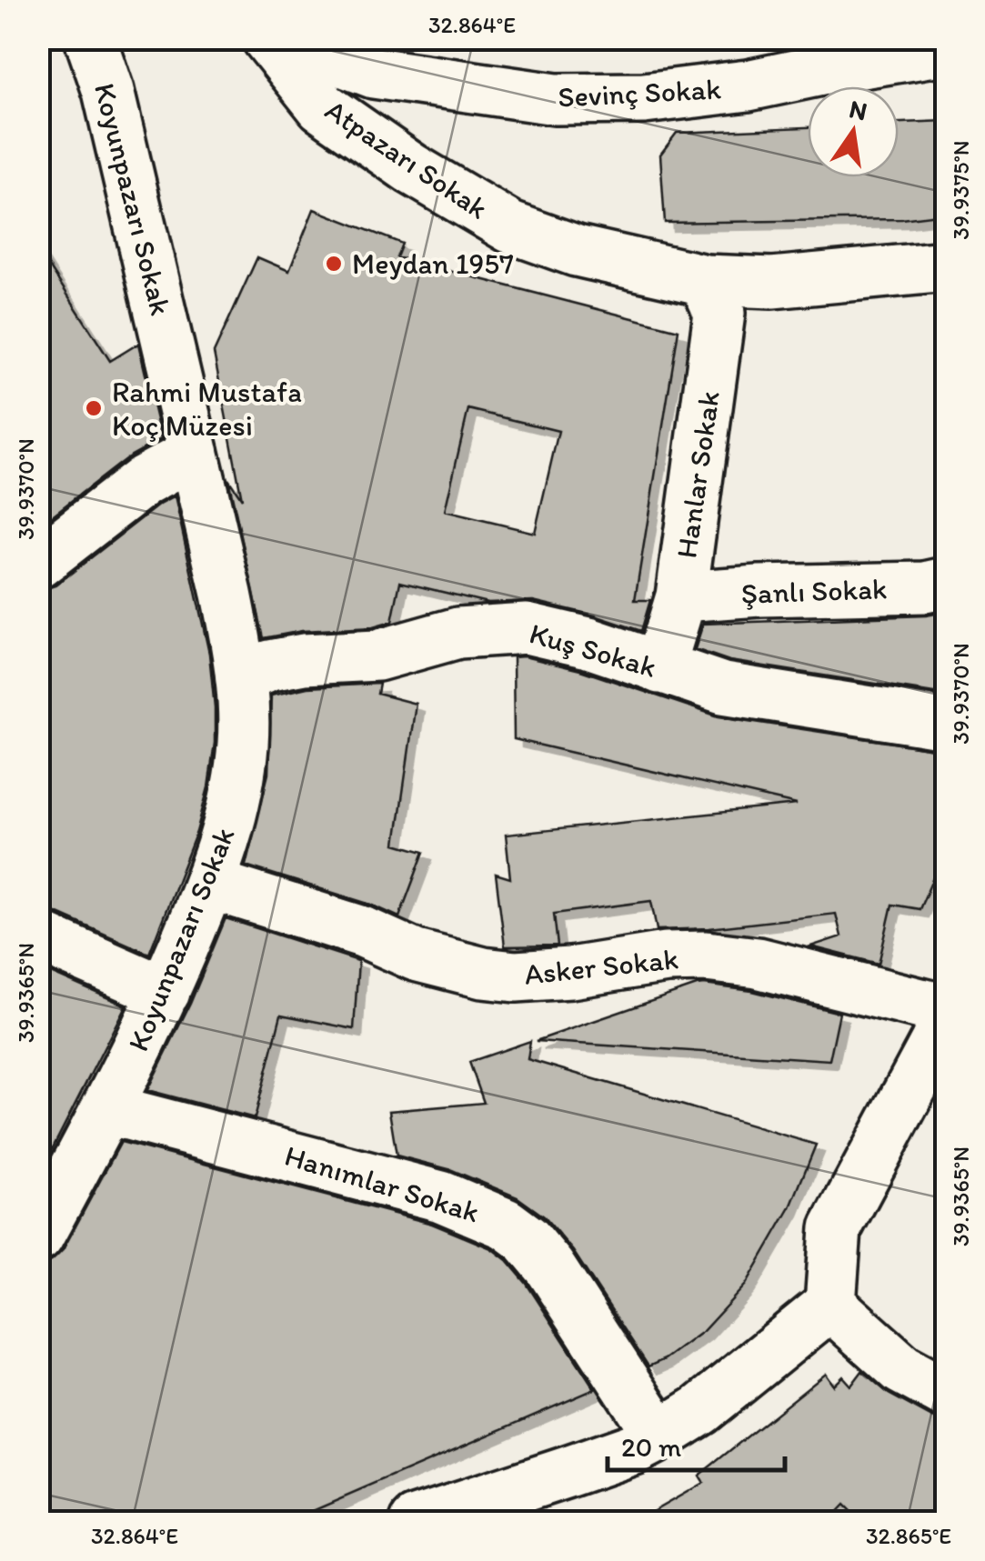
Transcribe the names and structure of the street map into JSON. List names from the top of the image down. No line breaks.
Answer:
{"streets":{"street":["Sevinç Sokak","Atpazarı Sokak","Koyunpazarı Sokak","Hanlar Sokak","Şanlı Sokak","Kuş Sokak","Asker Sokak","Hanımlar Sokak"]},"crossings":[["Atpazarı Sokak","Hanlar Sokak"],["Koyunpazarı Sokak","Kuş Sokak"],["Koyunpazarı Sokak","Asker Sokak"],["Koyunpazarı Sokak","Hanımlar Sokak"],["Hanlar Sokak","Şanlı Sokak"],["Hanlar Sokak","Kuş Sokak"]],"places":["Meydan 1957","Rahmi Mustafa Koç Müzesi"],"scale_bar":"20 m","north":"top","coordinates":["32.864°E","39.9375°N","39.9370°N","39.9365°N","32.865°E"]}
